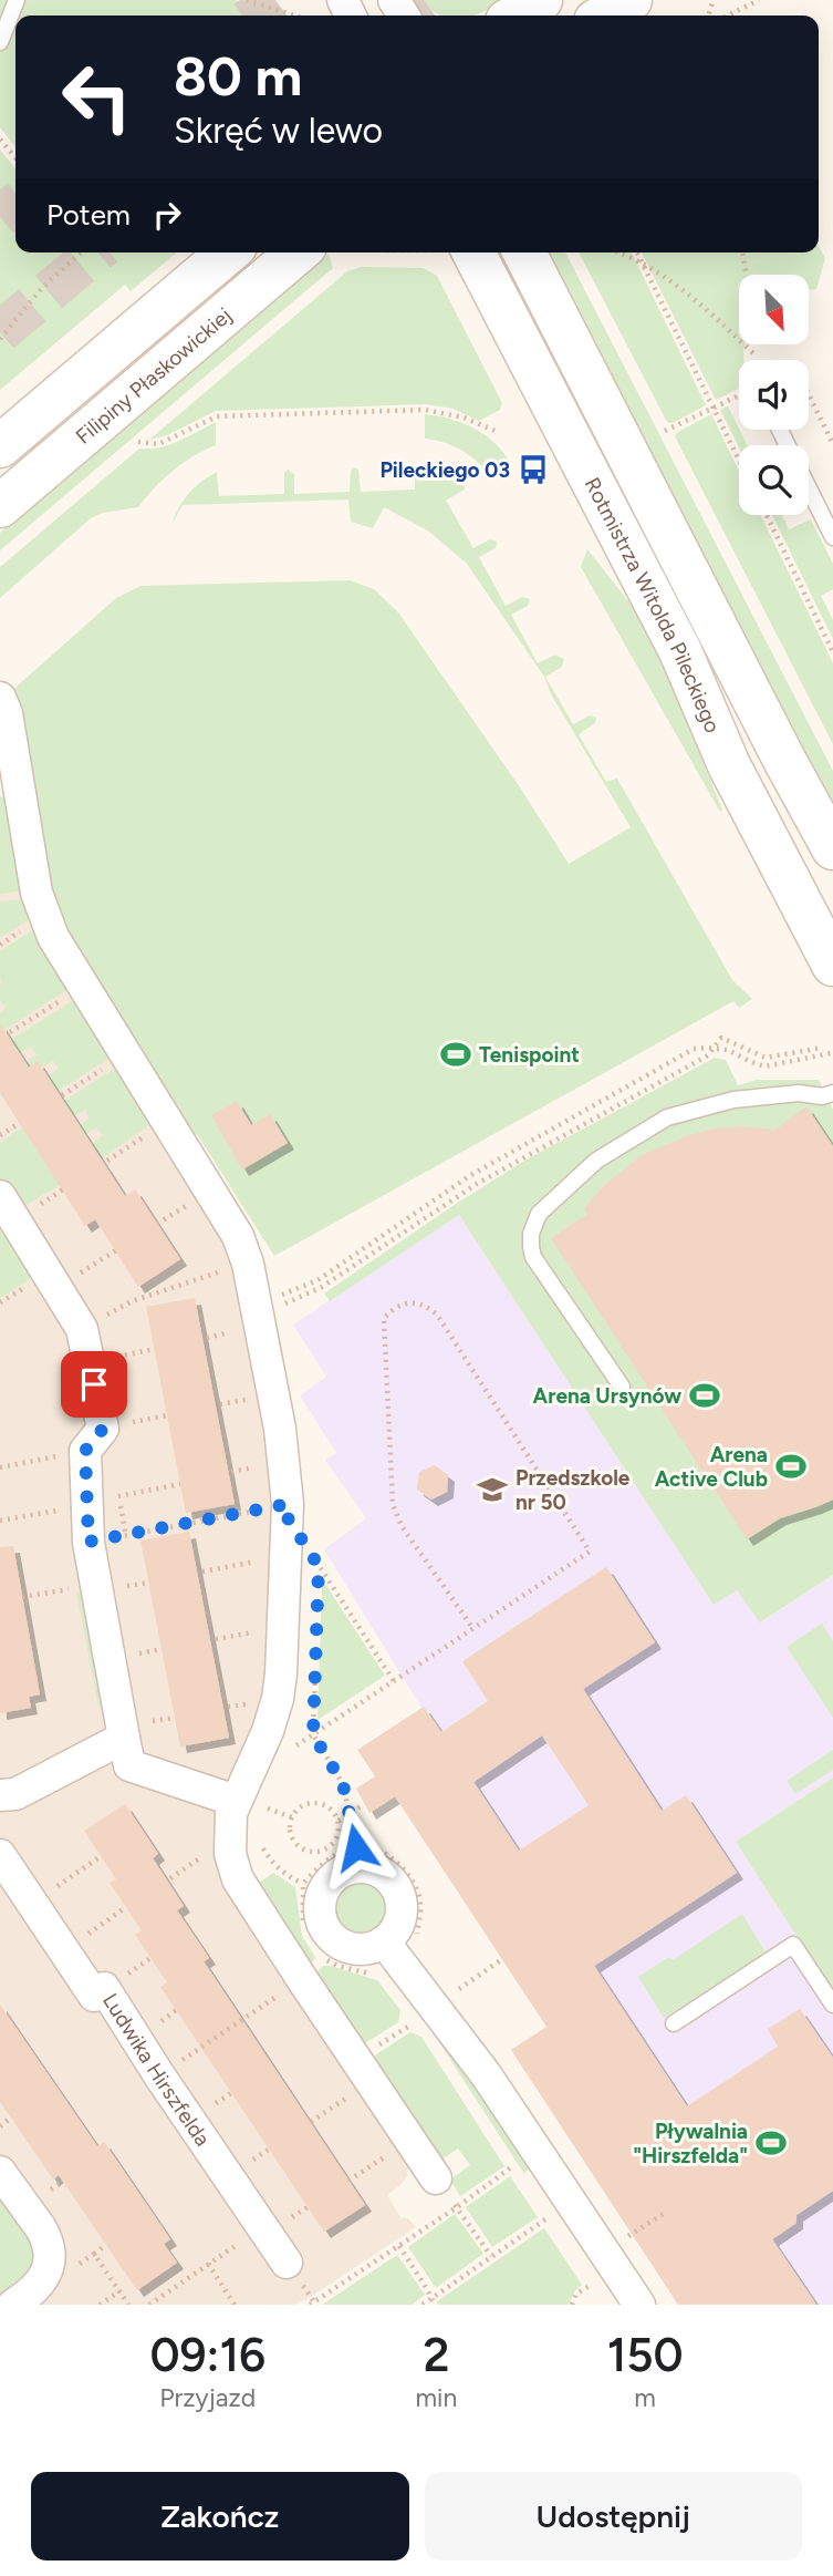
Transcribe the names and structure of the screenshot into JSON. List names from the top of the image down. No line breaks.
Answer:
{"streets":{"main road":["Filipiny Płaskowickiej","Rotmistrza Witolda Pileckiego"],"street":["Ludwika Hirszfelda"]},"places":{"bus stop":["Pileckiego 03"],"sports":["Tenispoint","Arena Ursynów","Arena Active Club","Pływalnia \"Hirszfelda\""],"school or university":["Przedszkole nr 50"]},"north":"bottom right","page":{"turn":["80 m","Skręć w lewo"],"then":"Potem","eta":["09:16","Przyjazd","2","min","150","m"],"buttons":["Zakończ","Udostępnij"]}}
